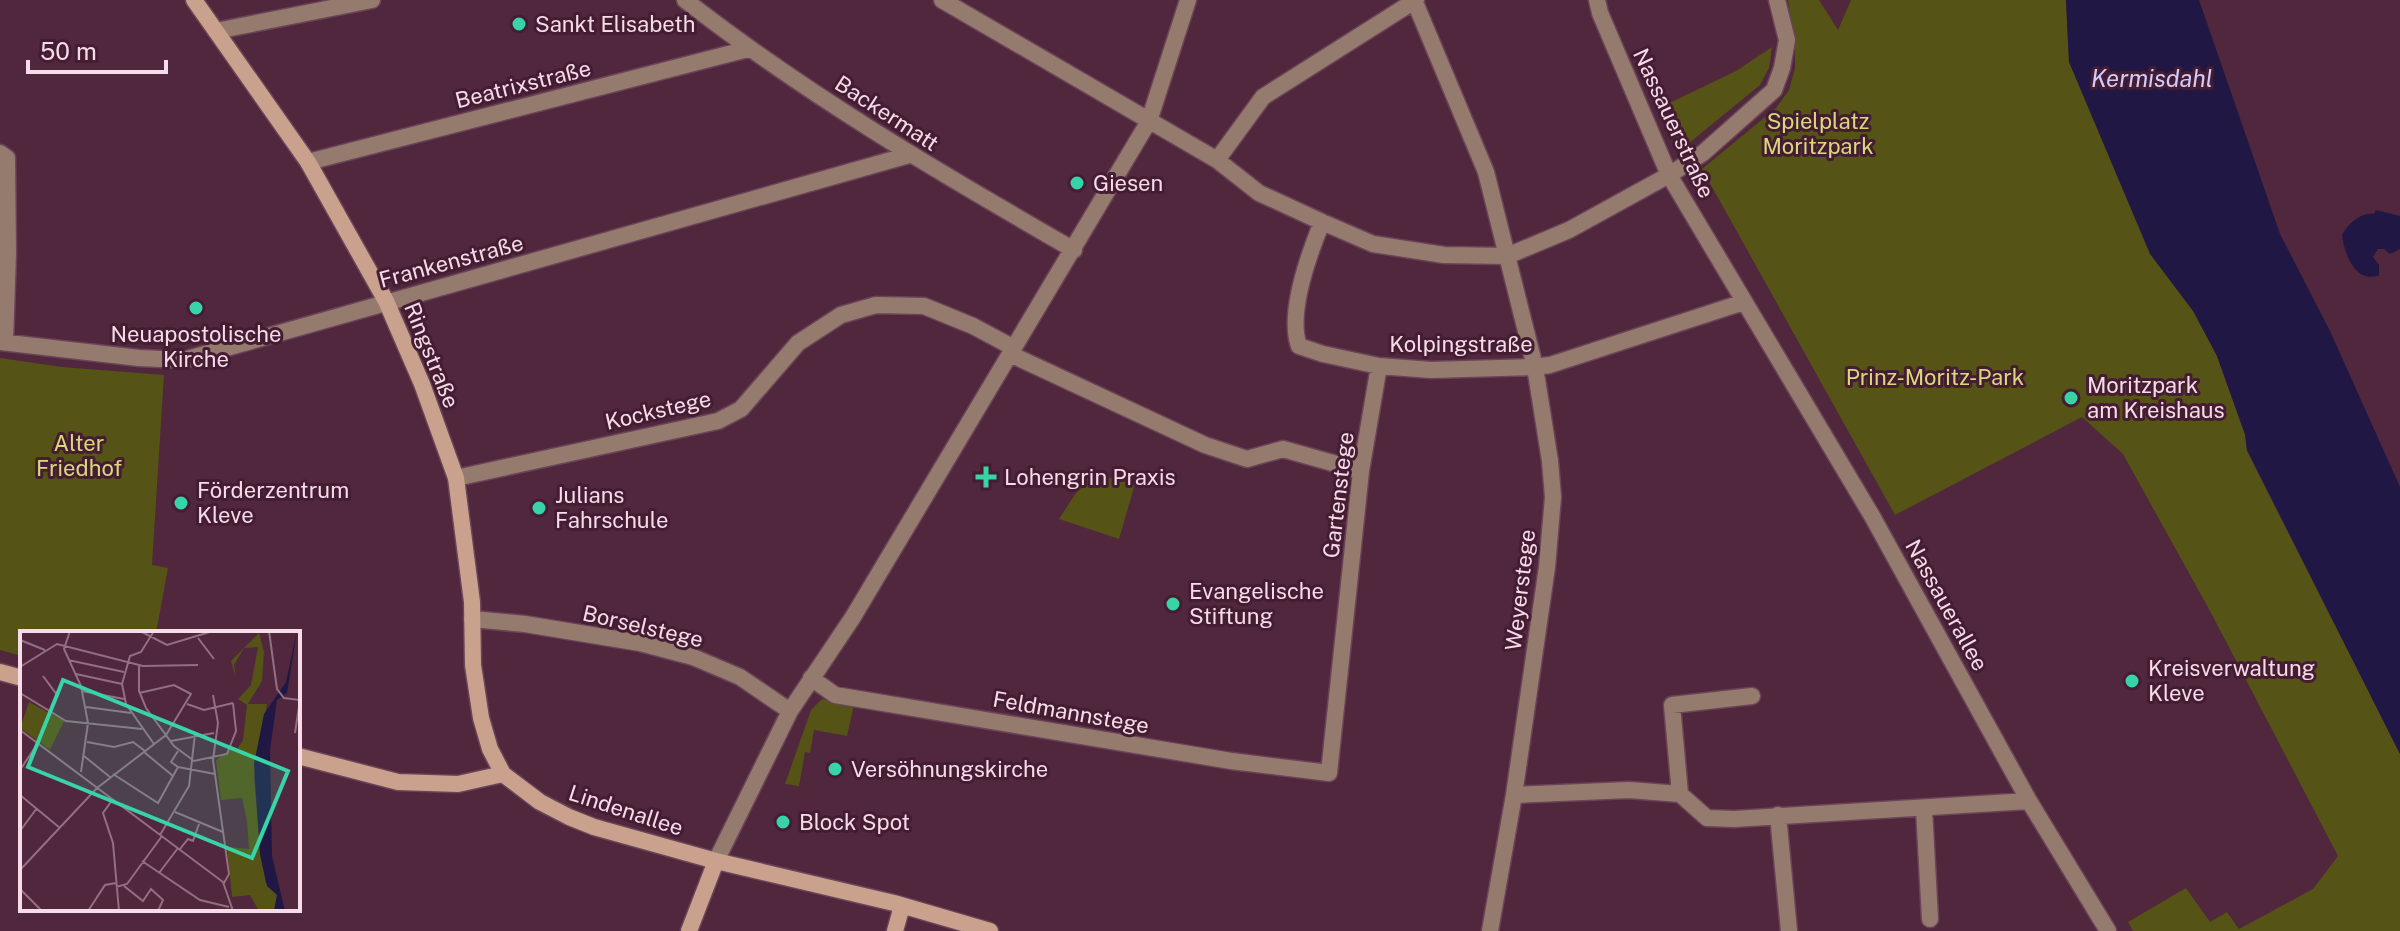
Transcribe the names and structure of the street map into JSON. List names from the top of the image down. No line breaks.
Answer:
{"streets":{"main road":["Ringstraße","Lindenallee"],"street":["Beatrixstraße","Backermatt","Nassauerstraße","Frankenstraße","Kolpingstraße","Kockstege","Gartenstege","Weyerstege","Nassauerallee","Borselstege","Feldmannstege"]},"crossings":[["Beatrixstraße","Backermatt"],["Beatrixstraße","Ringstraße"],["Backermatt","Frankenstraße"],["Nassauerstraße","Kolpingstraße"],["Nassauerstraße","Nassauerallee"],["Frankenstraße","Ringstraße"],["Kolpingstraße","Gartenstege"],["Kolpingstraße","Weyerstege"],["Kolpingstraße","Nassauerallee"],["Ringstraße","Kockstege"],["Ringstraße","Borselstege"],["Ringstraße","Lindenallee"],["Gartenstege","Feldmannstege"]],"water":["Kermisdahl"],"parks":["Spielplatz Moritzpark","Prinz-Moritz-Park","Alter Friedhof"],"places":{"other":["Sankt Elisabeth","Giesen","Neuapostolische Kirche","Moritzpark am Kreishaus","Förderzentrum Kleve","Julians Fahrschule","Evangelische Stiftung","Kreisverwaltung Kleve","Versöhnungskirche","Block Spot"],"health":["Lohengrin Praxis"]},"scale_bar":"50 m"}
